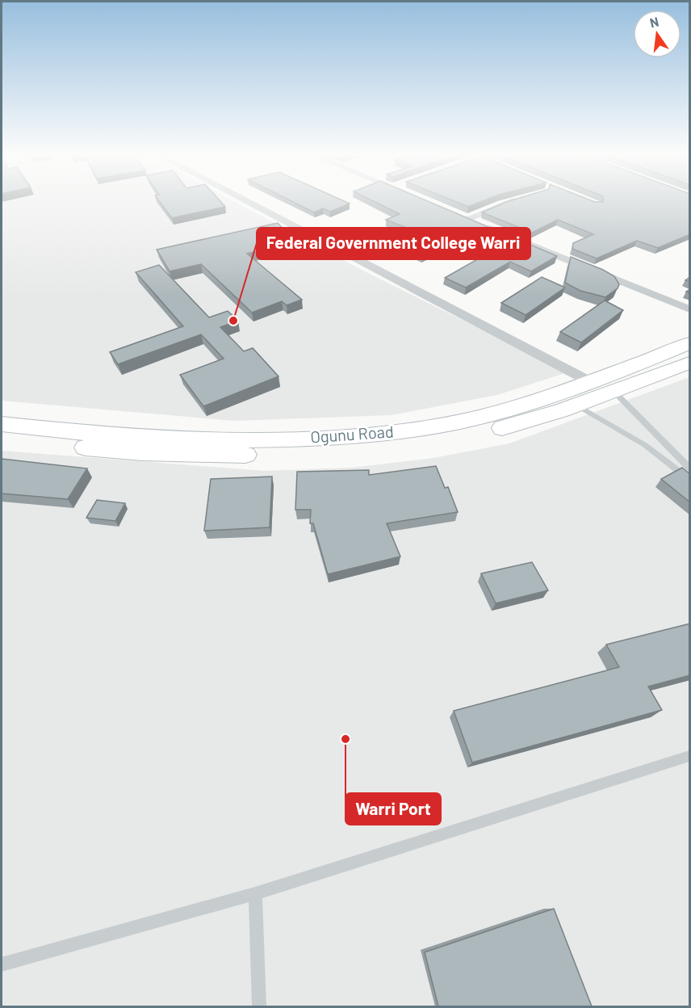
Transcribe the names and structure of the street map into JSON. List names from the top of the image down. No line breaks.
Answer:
{"streets":{"main road":["Ogunu Road"]},"places":["Federal Government College Warri","Warri Port"],"north":"top"}
